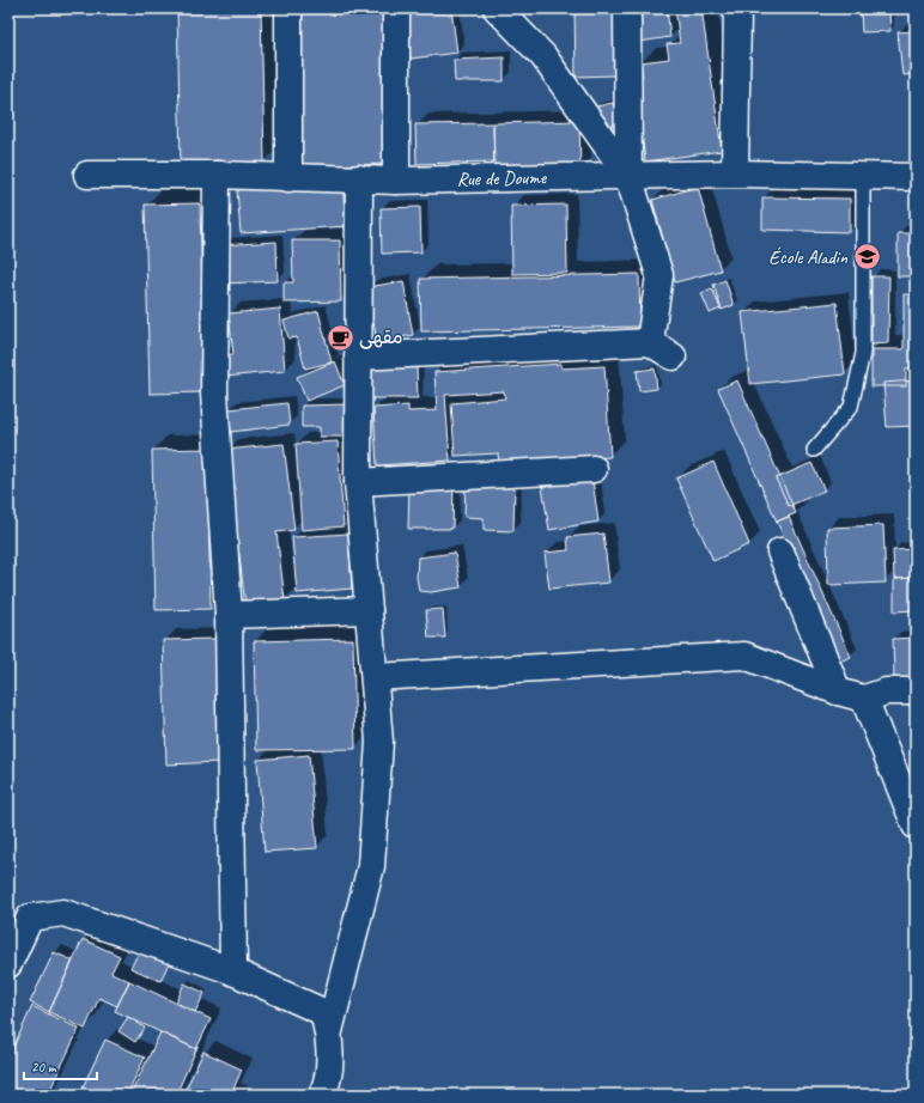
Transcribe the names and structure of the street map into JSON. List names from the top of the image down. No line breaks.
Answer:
{"streets":{"street":["Rue de Doume"]},"places":{"school or university":["École Aladin"],"cafe":["مقهى"]},"scale_bar":"20 m"}
